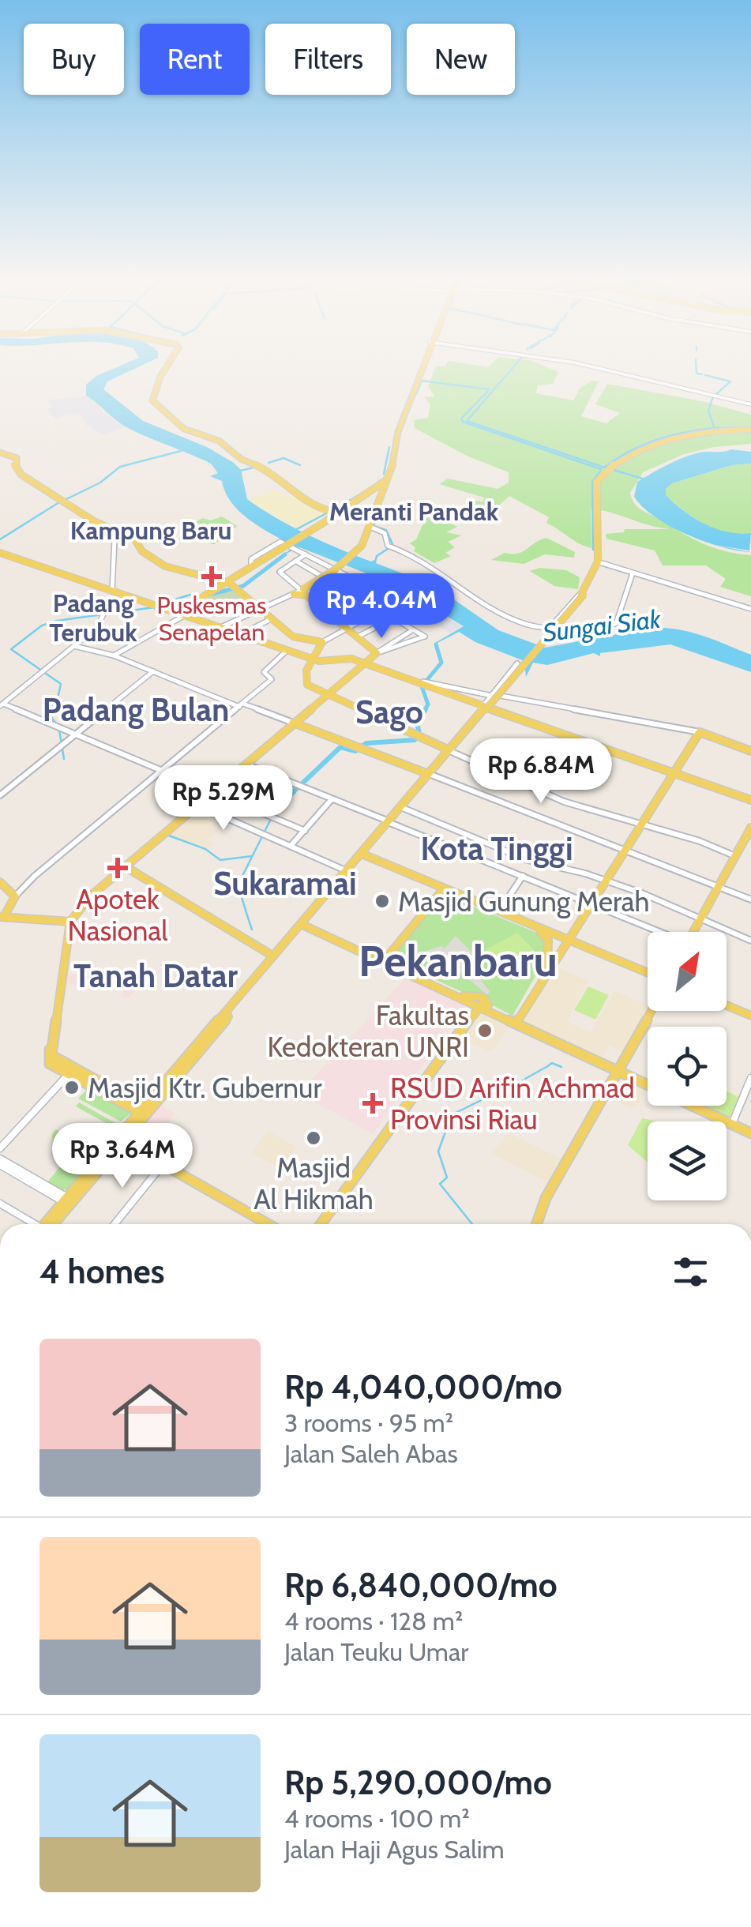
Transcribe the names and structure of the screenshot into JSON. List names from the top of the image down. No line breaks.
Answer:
{"districts":["Meranti Pandak","Kampung Baru","Padang Terubuk","Padang Bulan","Sago","Kota Tinggi","Sukaramai","Pekanbaru","Tanah Datar"],"water":["Sungai Siak"],"places":{"health":["Puskesmas Senapelan","Apotek Nasional","RSUD Arifin Achmad Provinsi Riau"],"other":["Masjid Gunung Merah","Fakultas Kedokteran UNRI","Masjid Ktr. Gubernur","Masjid Al Hikmah"]},"north":"top right","page":{"chip":["Buy","Rent","Filters","New"],"price":["Rp 4.04M","Rp 6.84M","Rp 5.29M","Rp 3.64M"],"heading":"4 homes","list":[{"name":"Rp 4,040,000/mo","note":"3 rooms · 95 m² · Jalan Saleh Abas"},{"name":"Rp 6,840,000/mo","note":"4 rooms · 128 m² · Jalan Teuku Umar"},{"name":"Rp 5,290,000/mo","note":"4 rooms · 100 m² · Jalan Haji Agus Salim"}]}}
